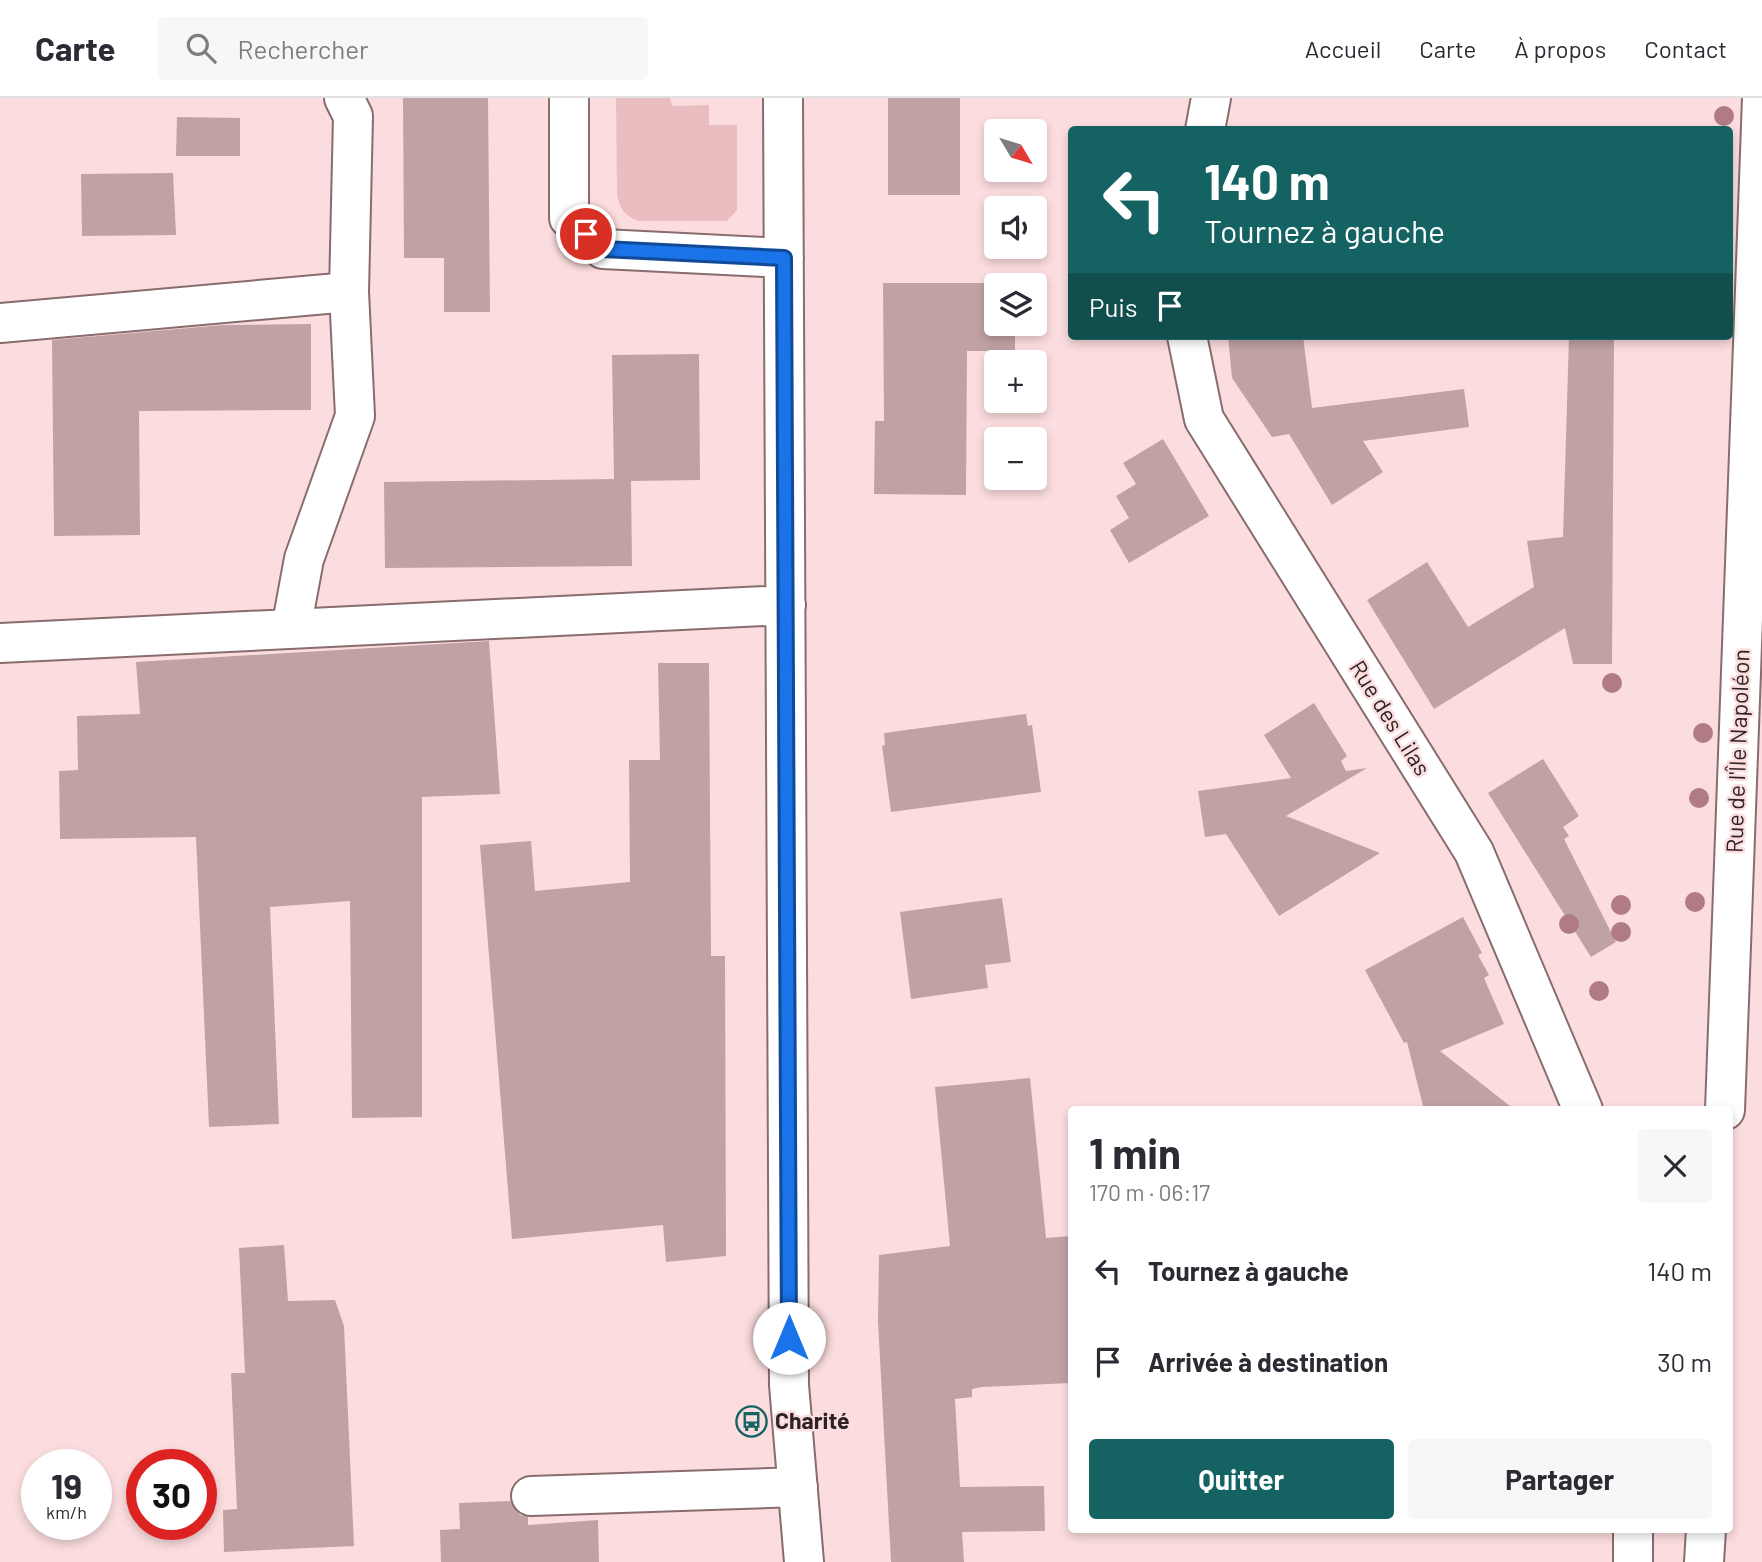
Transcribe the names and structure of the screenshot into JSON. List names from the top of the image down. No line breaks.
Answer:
{"streets":{"street":["Rue des Lilas","Rue de l'Île Napoléon"]},"places":{"bus stop":["Charité"]},"north":"bottom right","page":{"header":"Carte","search":"Rechercher","nav":["Accueil","Carte","À propos","Contact"],"map_buttons":["+","−"],"turn":["140 m","Tournez à gauche"],"then":"Puis","heading":["1 min","170 m · 06:17"],"list":[{"name":"Tournez à gauche","value":"140 m"},{"name":"Arrivée à destination","value":"30 m"}],"buttons":["Quitter","Partager"],"speed":"19 km/h","limit":"30"}}
